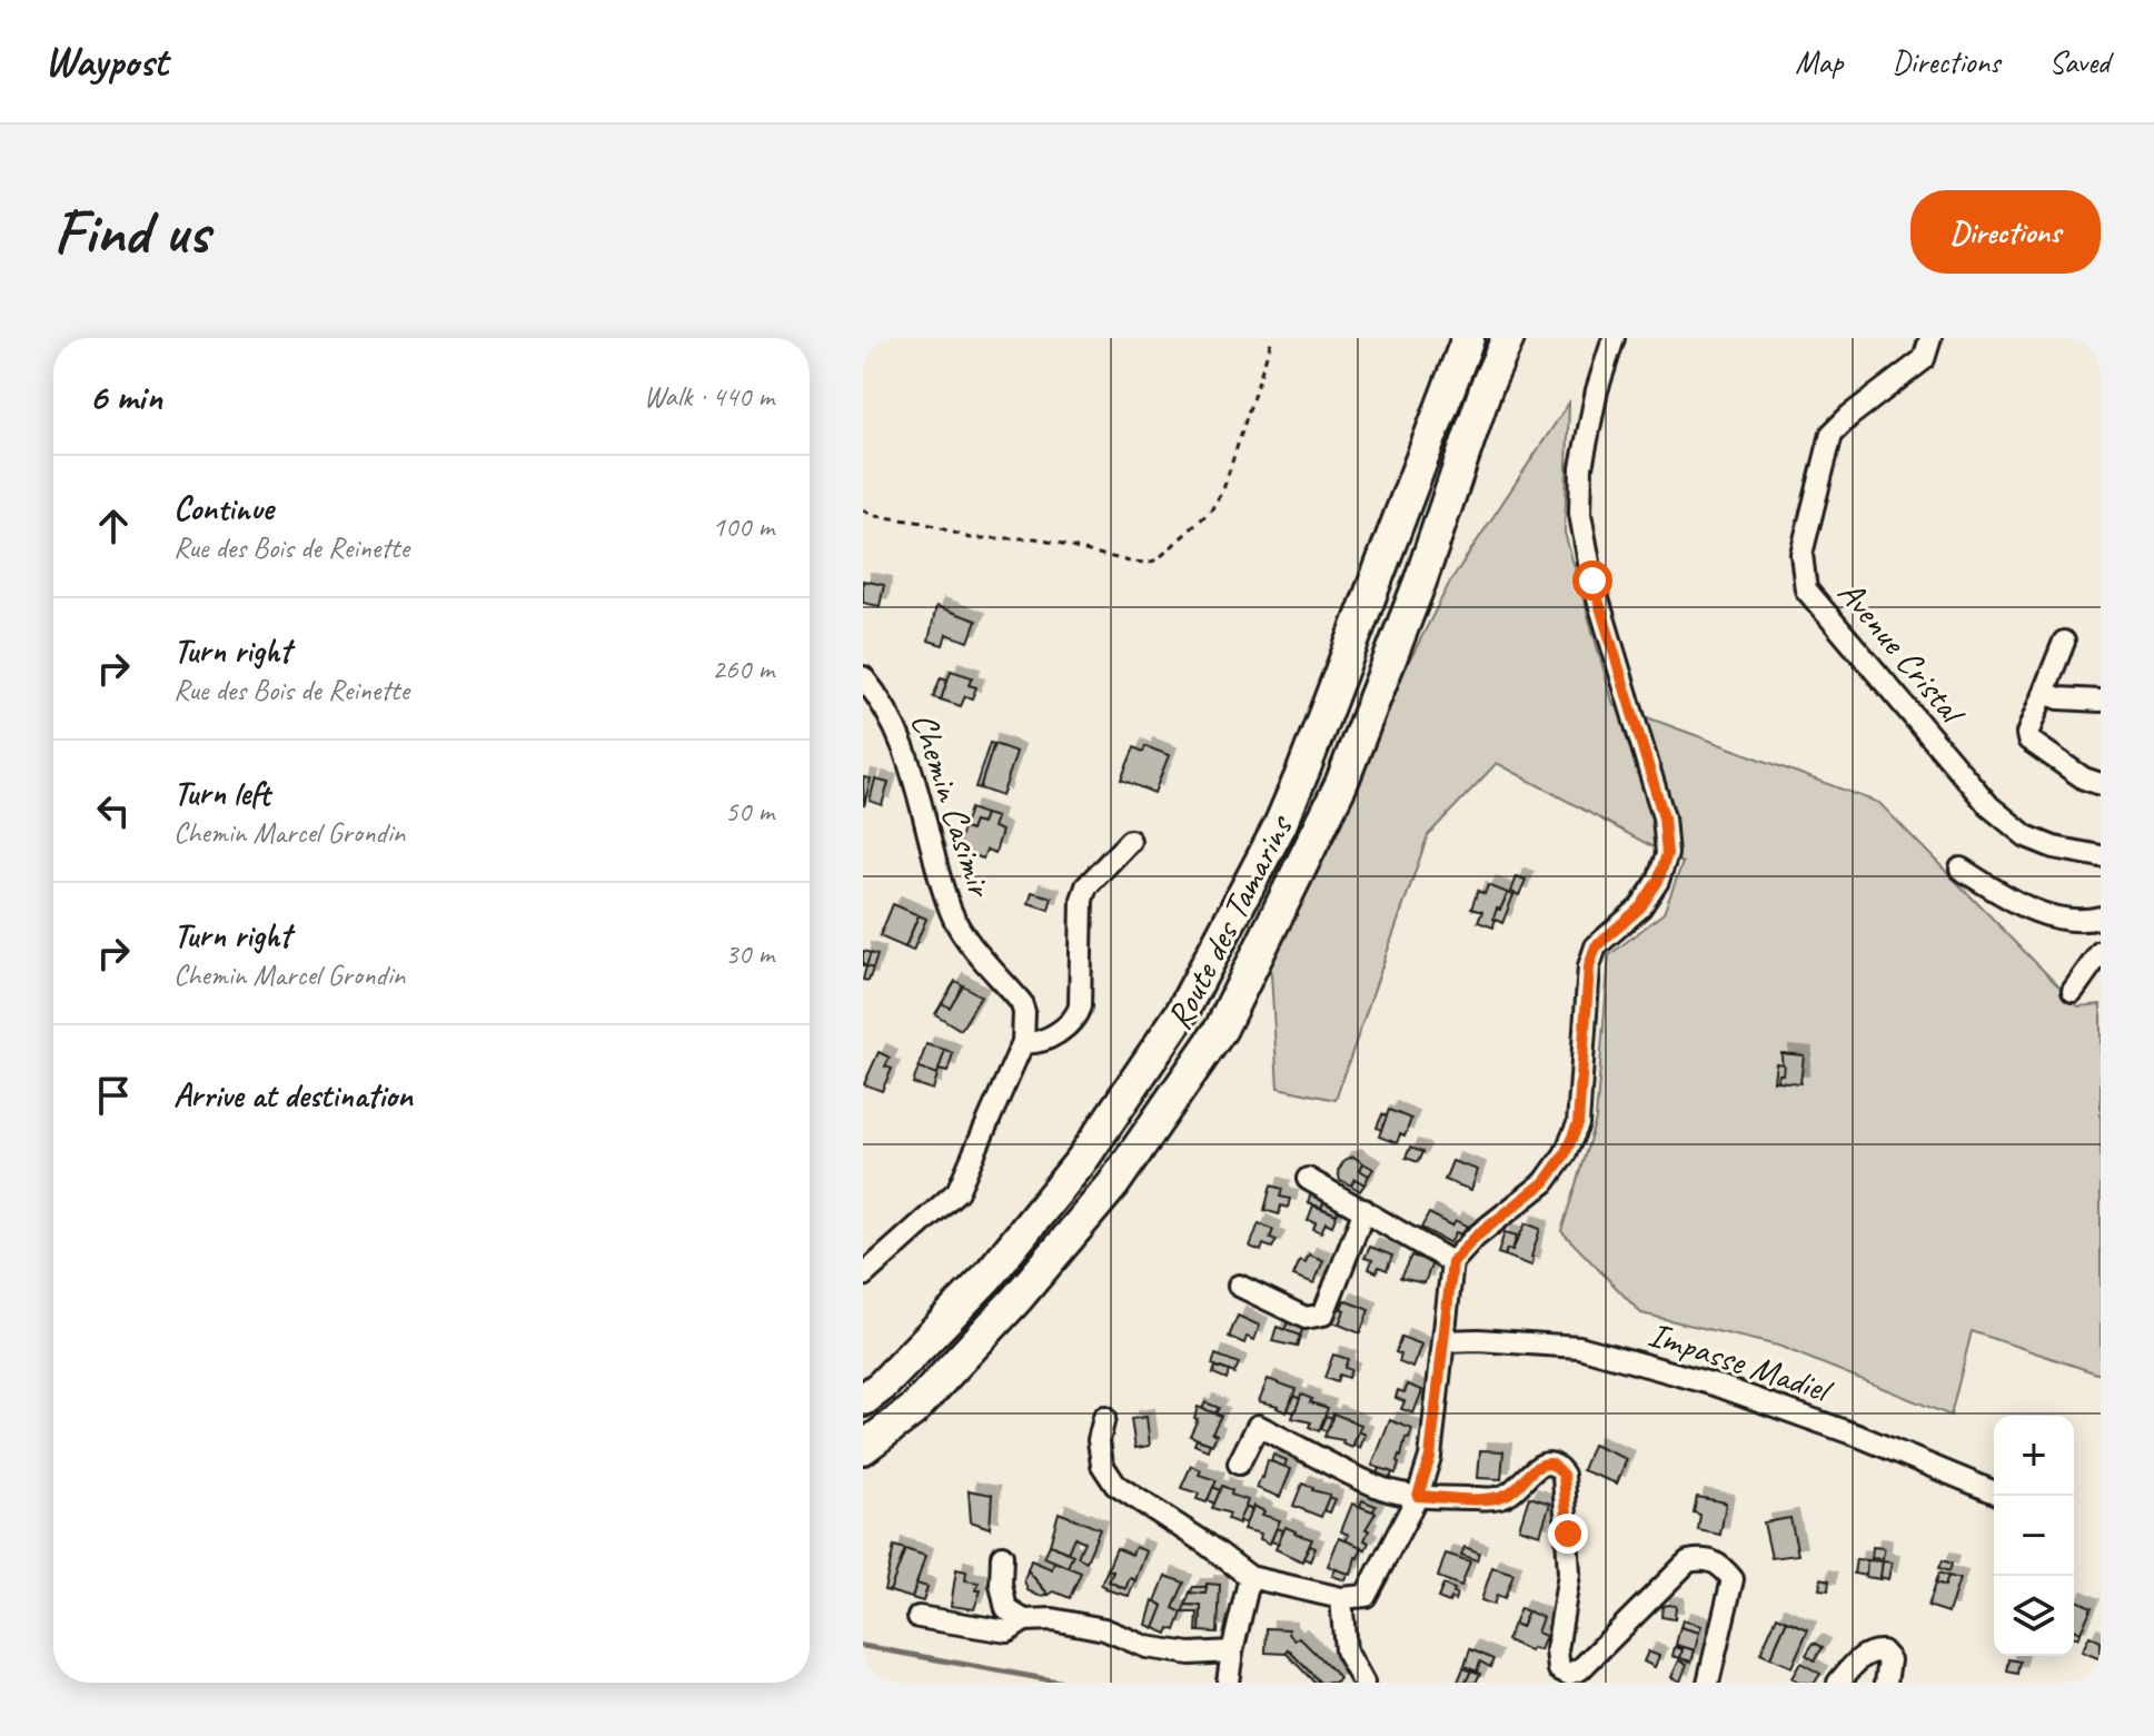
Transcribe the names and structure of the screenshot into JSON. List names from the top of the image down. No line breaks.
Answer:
{"streets":{"highway":["Route des Tamarins"],"street":["Avenue Cristal","Chemin Casimir","Impasse Madiel"]},"page":{"header":"Waypost","nav":["Map","Directions","Saved"],"buttons":"Directions","title":"Find us","heading":["6 min","Walk · 440 m"],"list":[["Continue","Rue des Bois de Reinette","100 m"],["Turn right","Rue des Bois de Reinette","260 m"],["Turn left","Chemin Marcel Grondin","50 m"],["Turn right","Chemin Marcel Grondin","30 m"],"Arrive at destination"],"map_buttons":["+","−"]}}
